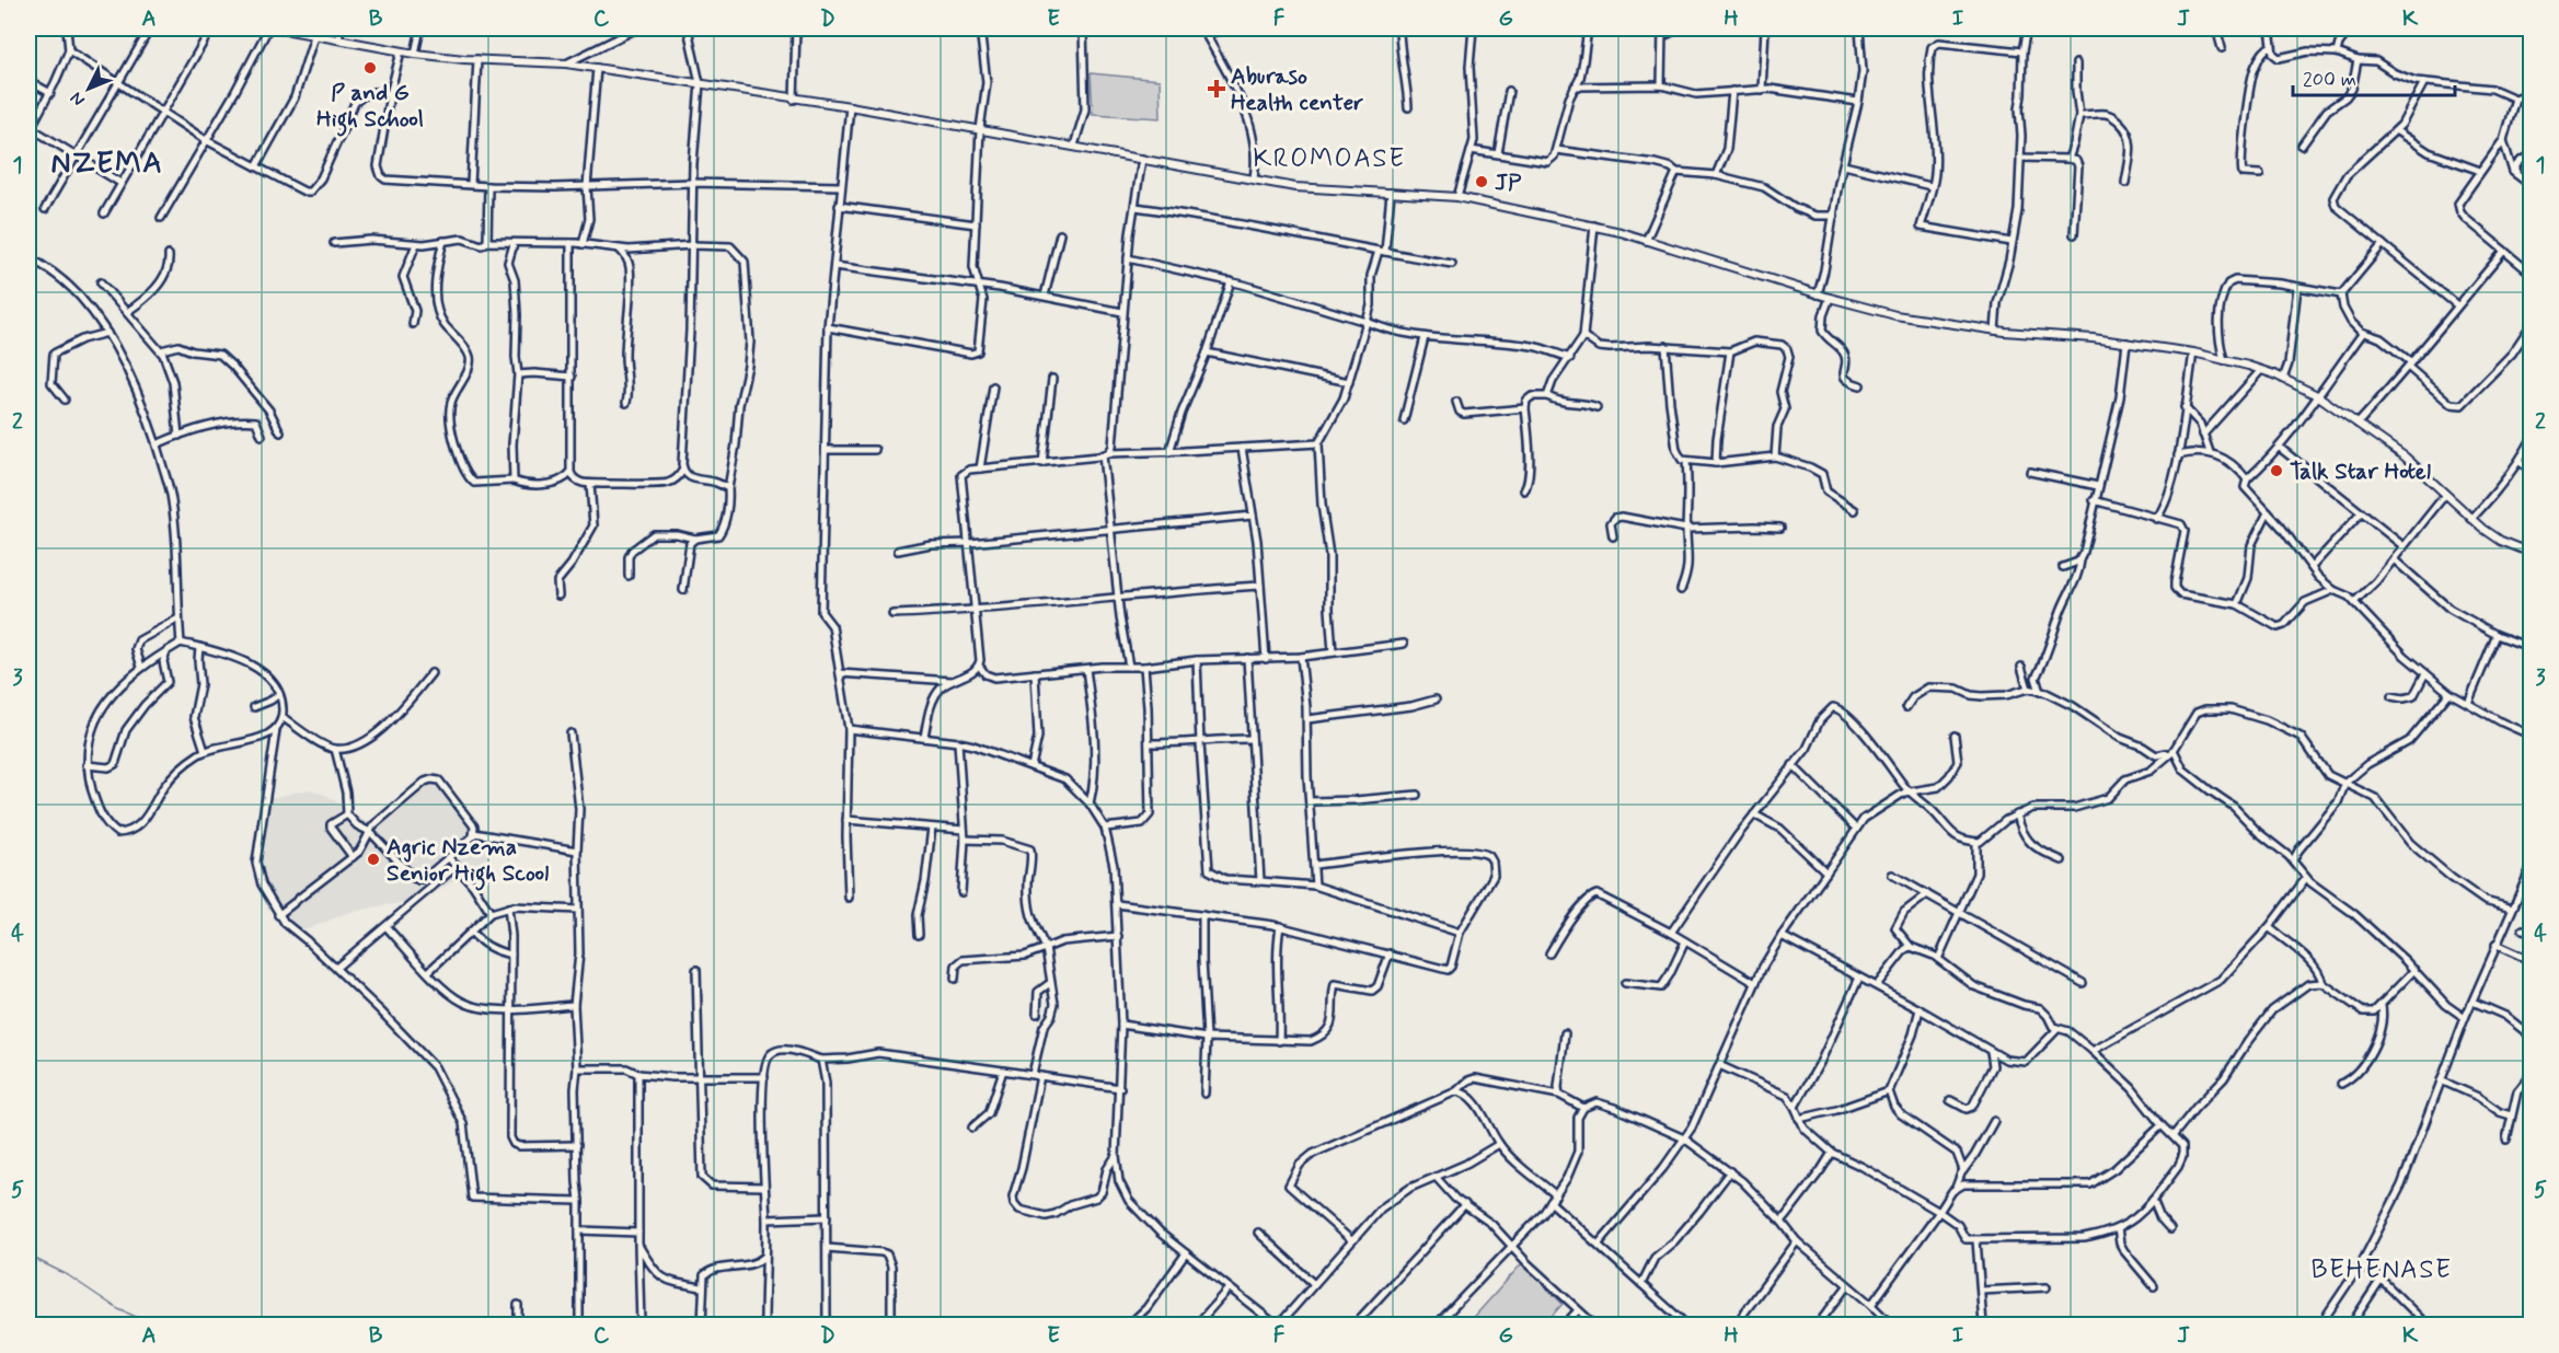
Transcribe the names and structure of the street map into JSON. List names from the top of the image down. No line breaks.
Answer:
{"districts":["KROMOASE","NZEMA","BEHENASE"],"places":{"other":["P and G High School","JP","Talk Star Hotel","Agric Nzema Senior High Scool"],"health":["Aburaso Health center"]},"scale_bar":"200 m","north":"bottom left","grid":{"columns":["A","B","C","D","E","F","G","H","I","J","K"],"rows":["1","2","3","4","5"]}}
